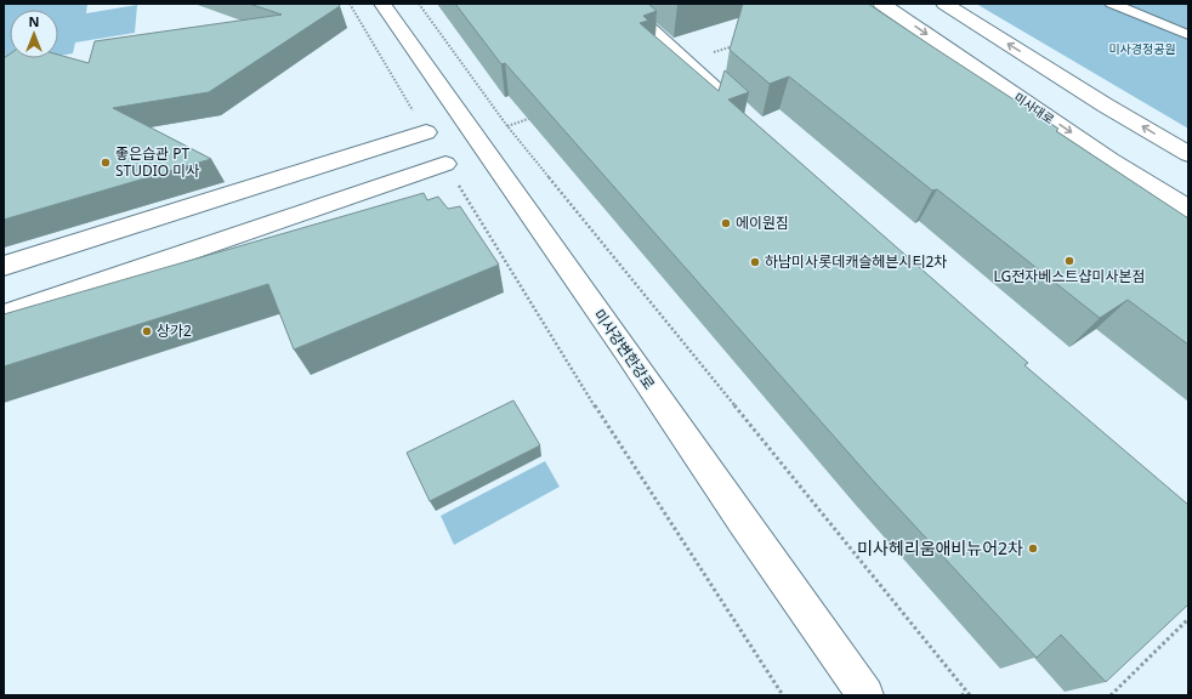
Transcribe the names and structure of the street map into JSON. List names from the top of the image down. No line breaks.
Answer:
{"streets":{"street":["미사대로","미사강변한강로"]},"parks":["미사경정공원"],"places":["좋은습관 PT STUDIO 미사","에이원짐","LG전자베스트샵미사본점","하남미사롯데캐슬헤븐시티2차","상가2","미사헤리움애비뉴어2차"],"north":"top"}
